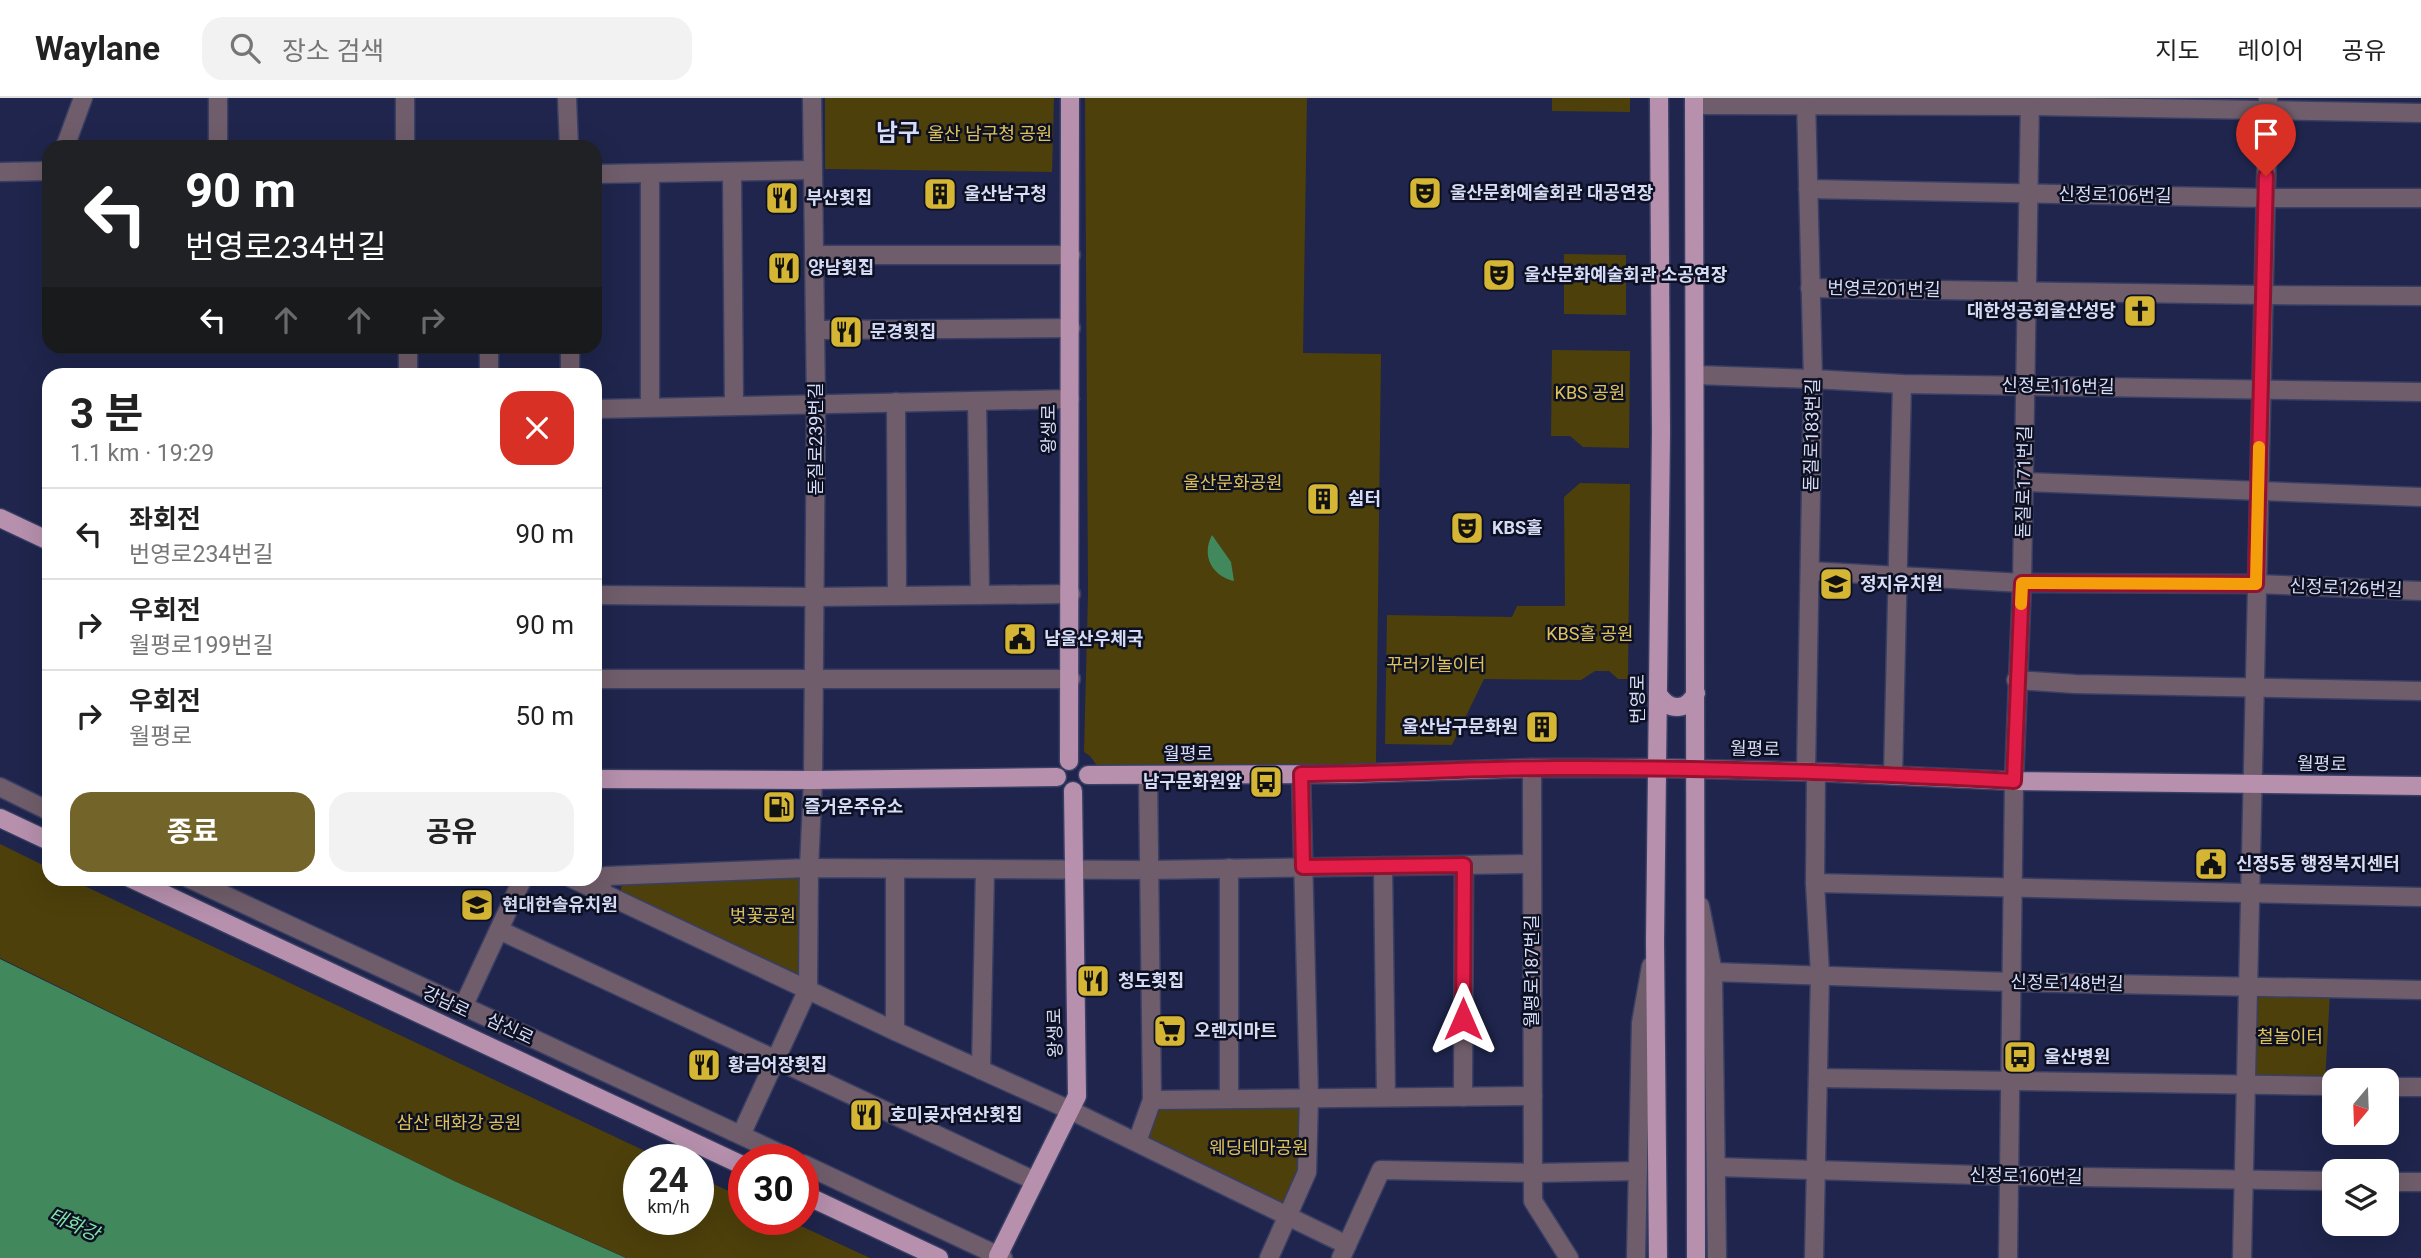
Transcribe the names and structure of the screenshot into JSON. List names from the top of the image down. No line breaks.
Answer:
{"streets":{"main road":["왕생로","번영로","월평로","강남로"],"street":["신정로106번길","번영로201번길","신정로116번길","돋질로183번길","돋질로239번길","돋질로171번길","신정로126번길","월평로187번길","신정로148번길","삼신로","신정로160번길"]},"crossings":[["신정로106번길","돋질로183번길"],["신정로106번길","돋질로171번길"],["번영로201번길","돋질로183번길"],["번영로201번길","돋질로171번길"],["신정로116번길","돋질로183번길"],["신정로116번길","돋질로171번길"],["왕생로","월평로"],["돋질로183번길","신정로126번길"],["돋질로183번길","월평로"],["돋질로183번길","신정로148번길"],["돋질로183번길","신정로160번길"],["돋질로171번길","신정로126번길"],["돋질로171번길","월평로"],["돋질로171번길","신정로148번길"],["돋질로171번길","신정로160번길"],["번영로","월평로"],["월평로","월평로187번길"]],"districts":["남구"],"water":["태화강"],"parks":["울산 남구청 공원","KBS 공원","울산문화공원","KBS홀 공원","꾸러기놀이터","벚꽃공원","철놀이터","삼산 태화강 공원","웨딩테마공원"],"places":{"theatre":["울산문화예술회관 대공연장","울산문화예술회관 소공연장","KBS홀"],"building":["울산남구청","쉼터","울산남구문화원"],"restaurant":["부산횟집","양남횟집","문경횟집","청도횟집","황금어장횟집","호미곶자연산횟집"],"church":["대한성공회울산성당"],"school or university":["정지유치원","현대한솔유치원"],"public building":["남울산우체국","신정5동 행정복지센터"],"bus stop":["남구문화원앞","울산병원"],"fuel station":["즐거운주유소"],"supermarket":["오렌지마트"]},"north":"bottom","page":{"header":"Waylane","search":"장소 검색","nav":["지도","레이어","공유"],"turn":["90 m","번영로234번길"],"heading":["3 분","1.1 km · 19:29"],"list":[{"name":"좌회전","note":"번영로234번길","value":"90 m"},{"name":"우회전","note":"월평로199번길","value":"90 m"},{"name":"우회전","note":"월평로","value":"50 m"}],"buttons":["종료","공유"],"speed":"24 km/h","limit":"30"}}
